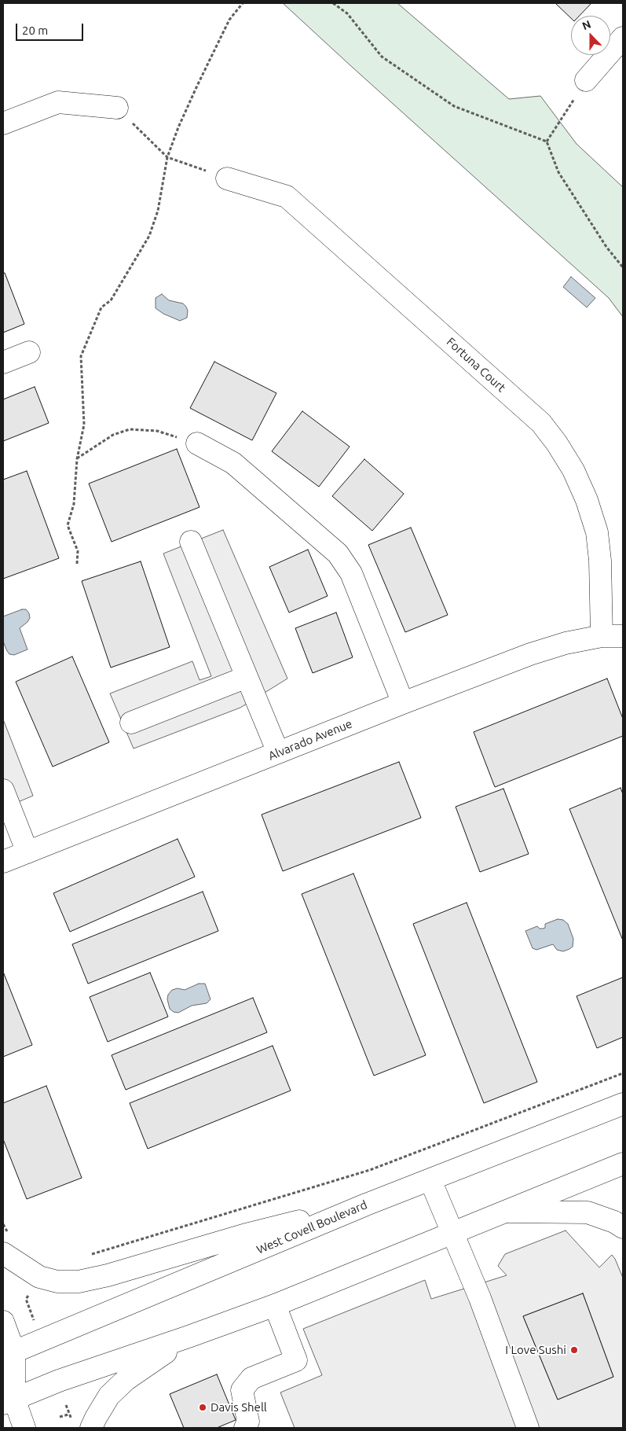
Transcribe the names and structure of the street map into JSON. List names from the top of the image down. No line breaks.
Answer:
{"streets":{"main road":["Fortuna Court","Alvarado Avenue","West Covell Boulevard"]},"crossings":[["Fortuna Court","Alvarado Avenue"]],"places":["I Love Sushi","Davis Shell"],"scale_bar":"20 m","north":"top"}
